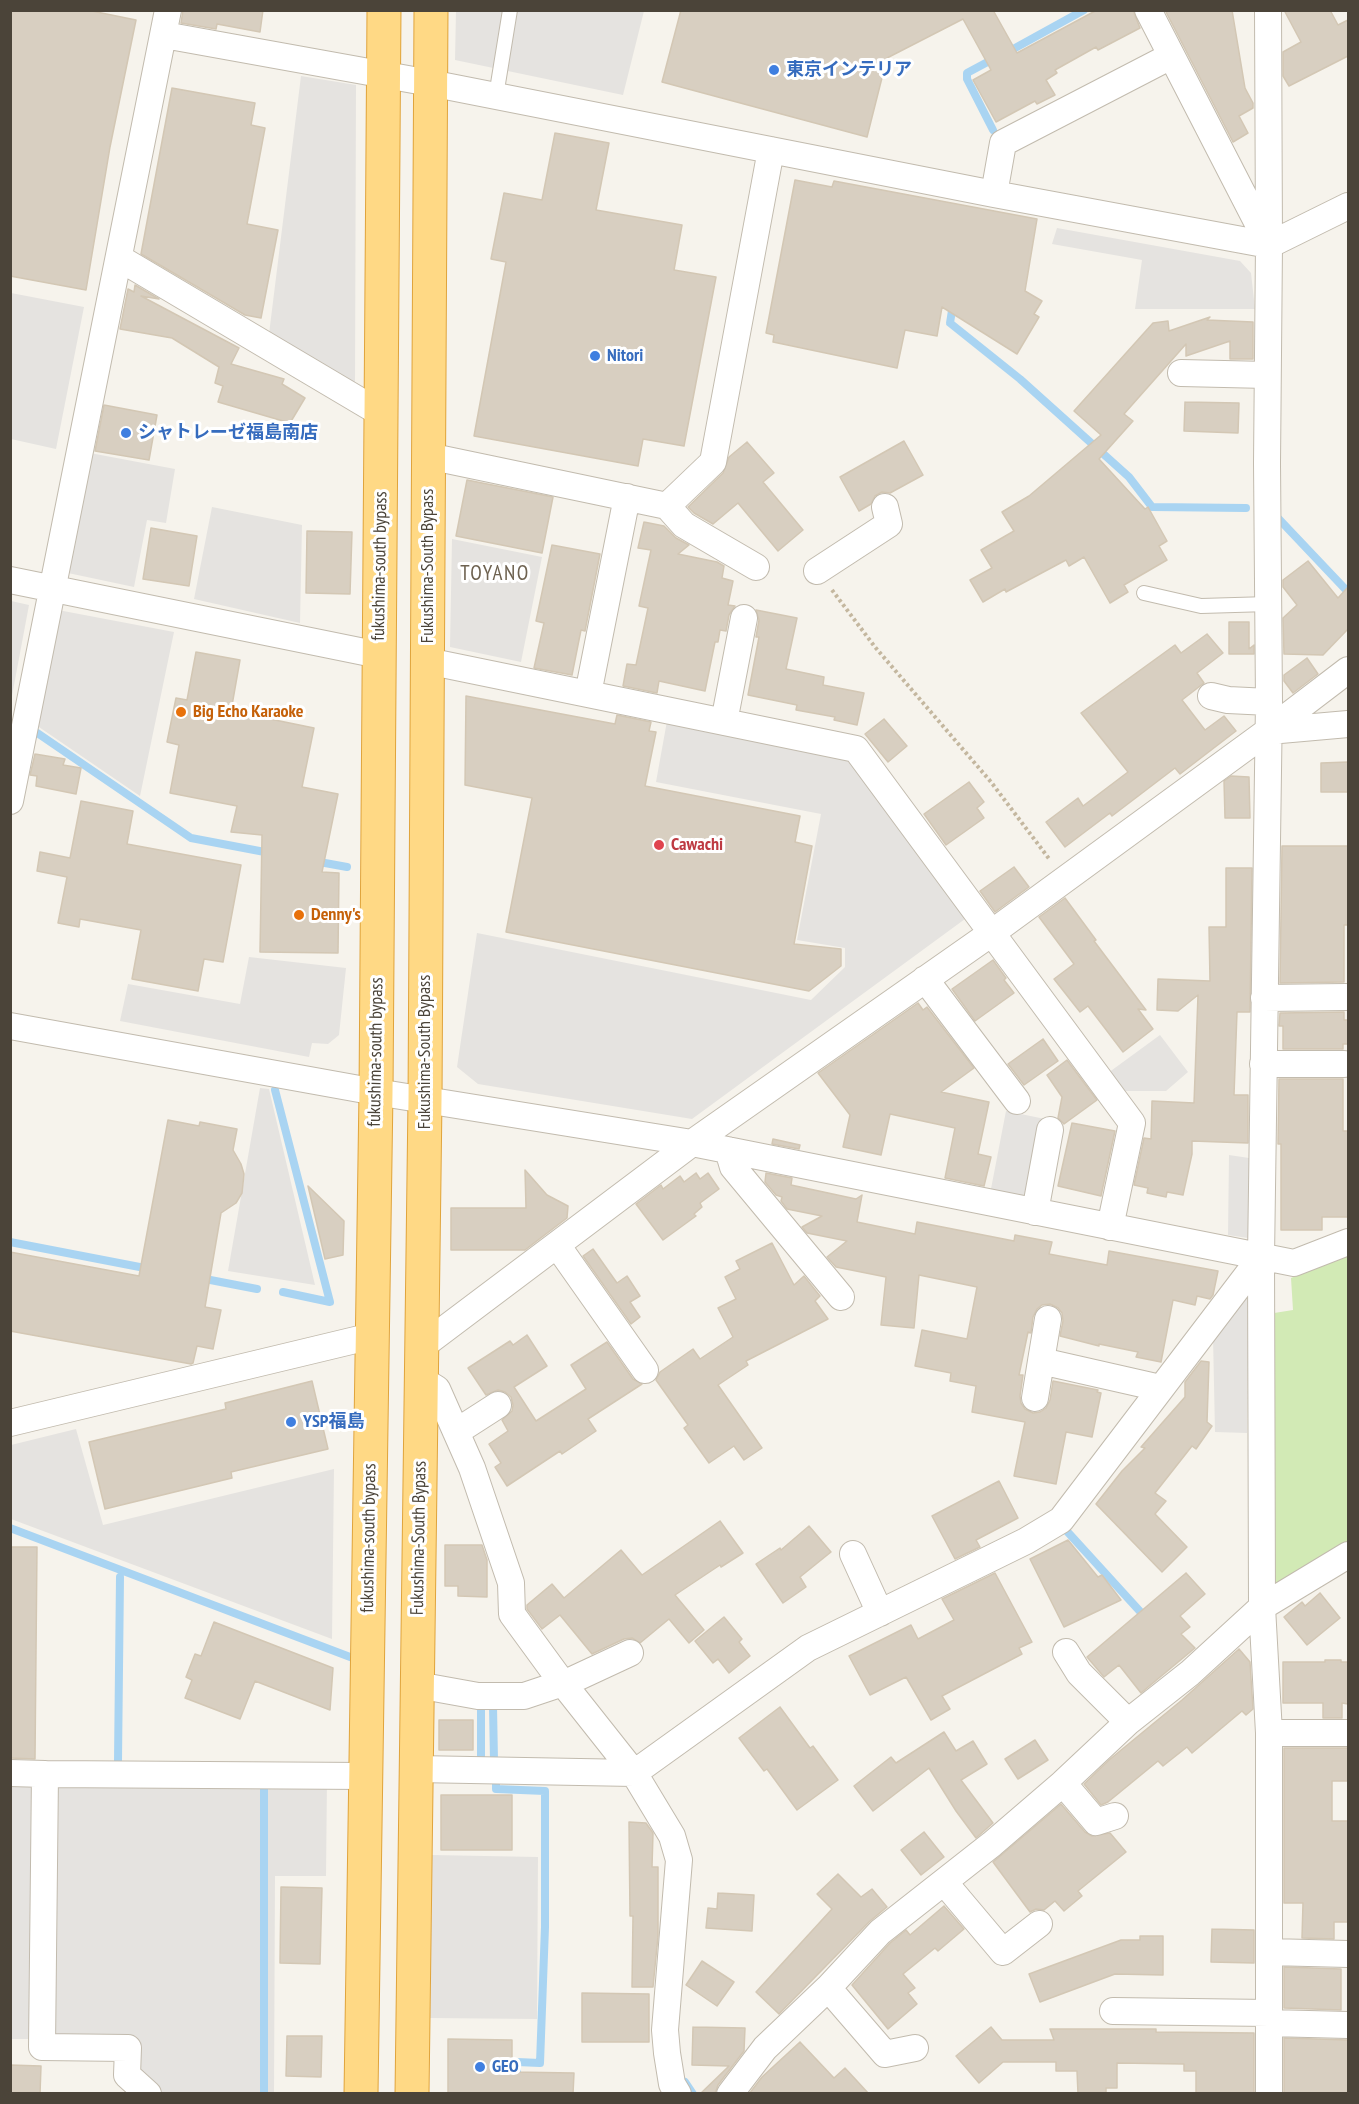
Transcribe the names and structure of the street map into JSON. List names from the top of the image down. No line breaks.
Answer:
{"streets":{"highway":["fukushima-south bypass","Fukushima-South Bypass"]},"districts":["TOYANO"],"places":["東京インテリア","Nitori","シャトレーゼ福島南店","Big Echo Karaoke","Cawachi","Denny's","YSP福島","GEO"]}
